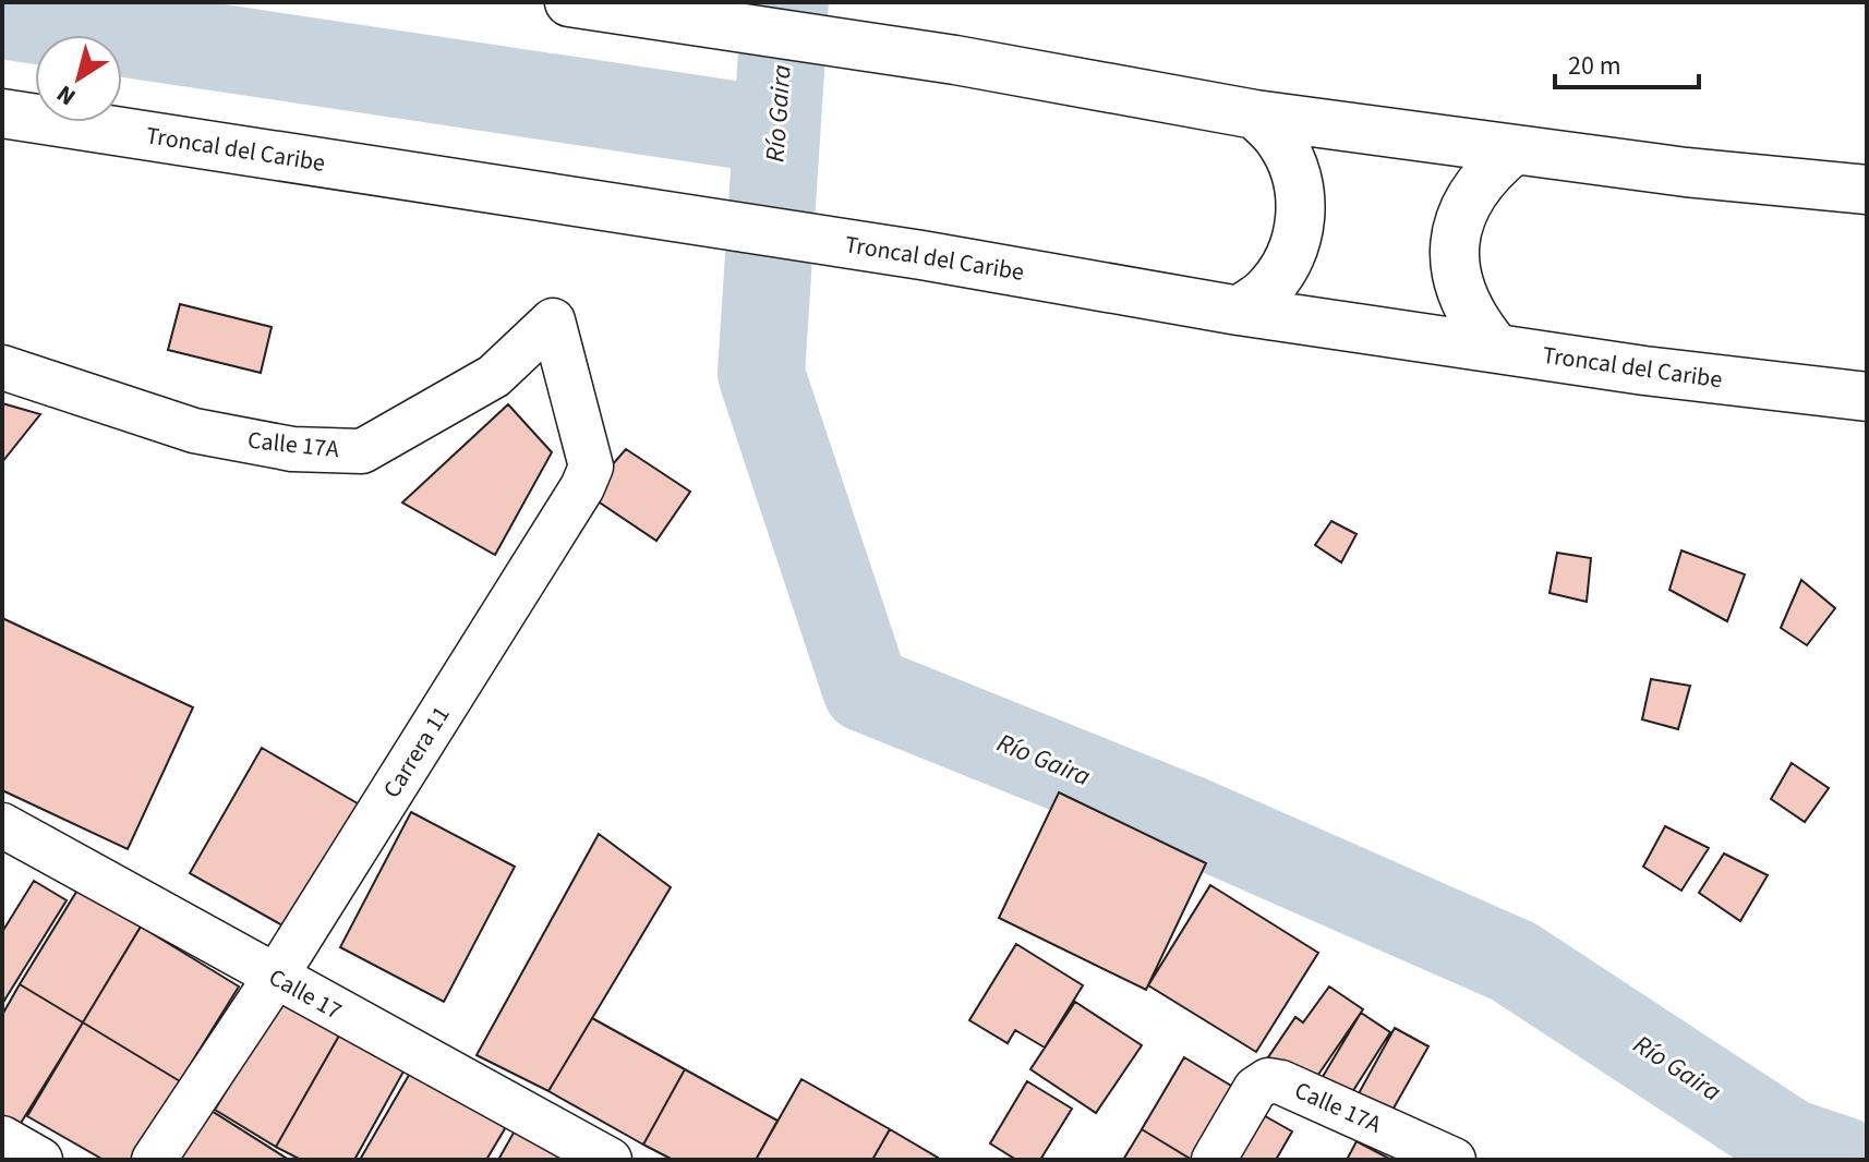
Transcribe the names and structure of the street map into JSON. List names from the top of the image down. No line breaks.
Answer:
{"streets":{"highway":["Troncal del Caribe"],"street":["Calle 17A","Carrera 11","Calle 17"]},"crossings":[["Calle 17A","Carrera 11"],["Carrera 11","Calle 17"]],"water":["Río Gaira"],"scale_bar":"20 m","north":"bottom left"}
